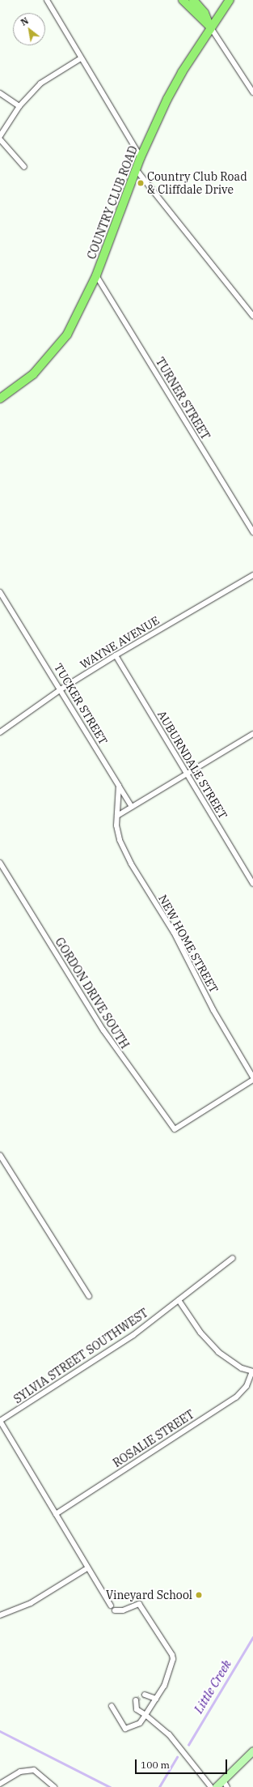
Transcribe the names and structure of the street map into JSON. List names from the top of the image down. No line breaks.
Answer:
{"streets":{"main road":["COUNTRY CLUB ROAD"],"street":["TURNER STREET","WAYNE AVENUE","TUCKER STREET","AUBURNDALE STREET","NEW HOME STREET","GORDON DRIVE SOUTH","SYLVIA STREET SOUTHWEST","ROSALIE STREET"]},"crossings":[["COUNTRY CLUB ROAD","TURNER STREET"],["WAYNE AVENUE","TUCKER STREET"],["WAYNE AVENUE","AUBURNDALE STREET"],["NEW HOME STREET","GORDON DRIVE SOUTH"]],"water":["Little Creek"],"places":["Country Club Road & Cliffdale Drive","Vineyard School"],"scale_bar":"100 m","north":"top left"}
